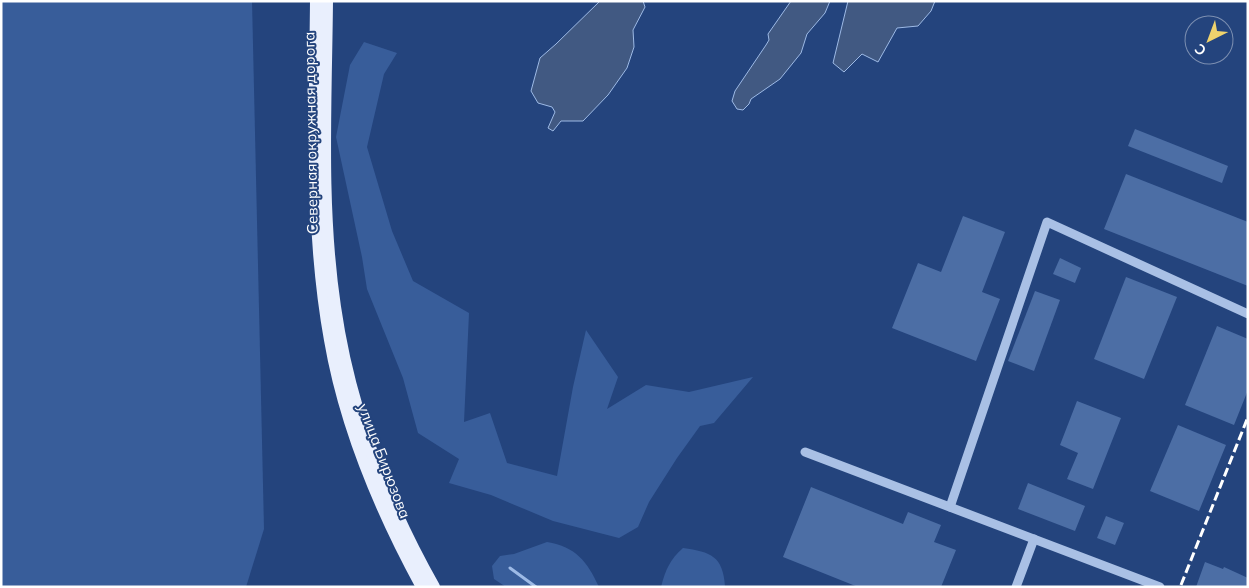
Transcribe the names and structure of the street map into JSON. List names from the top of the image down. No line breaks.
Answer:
{"streets":{"main road":["Северная окружная дорога","улица Бирюзова"]},"crossings":[["Северная окружная дорога","улица Бирюзова"]],"north":"bottom left"}
